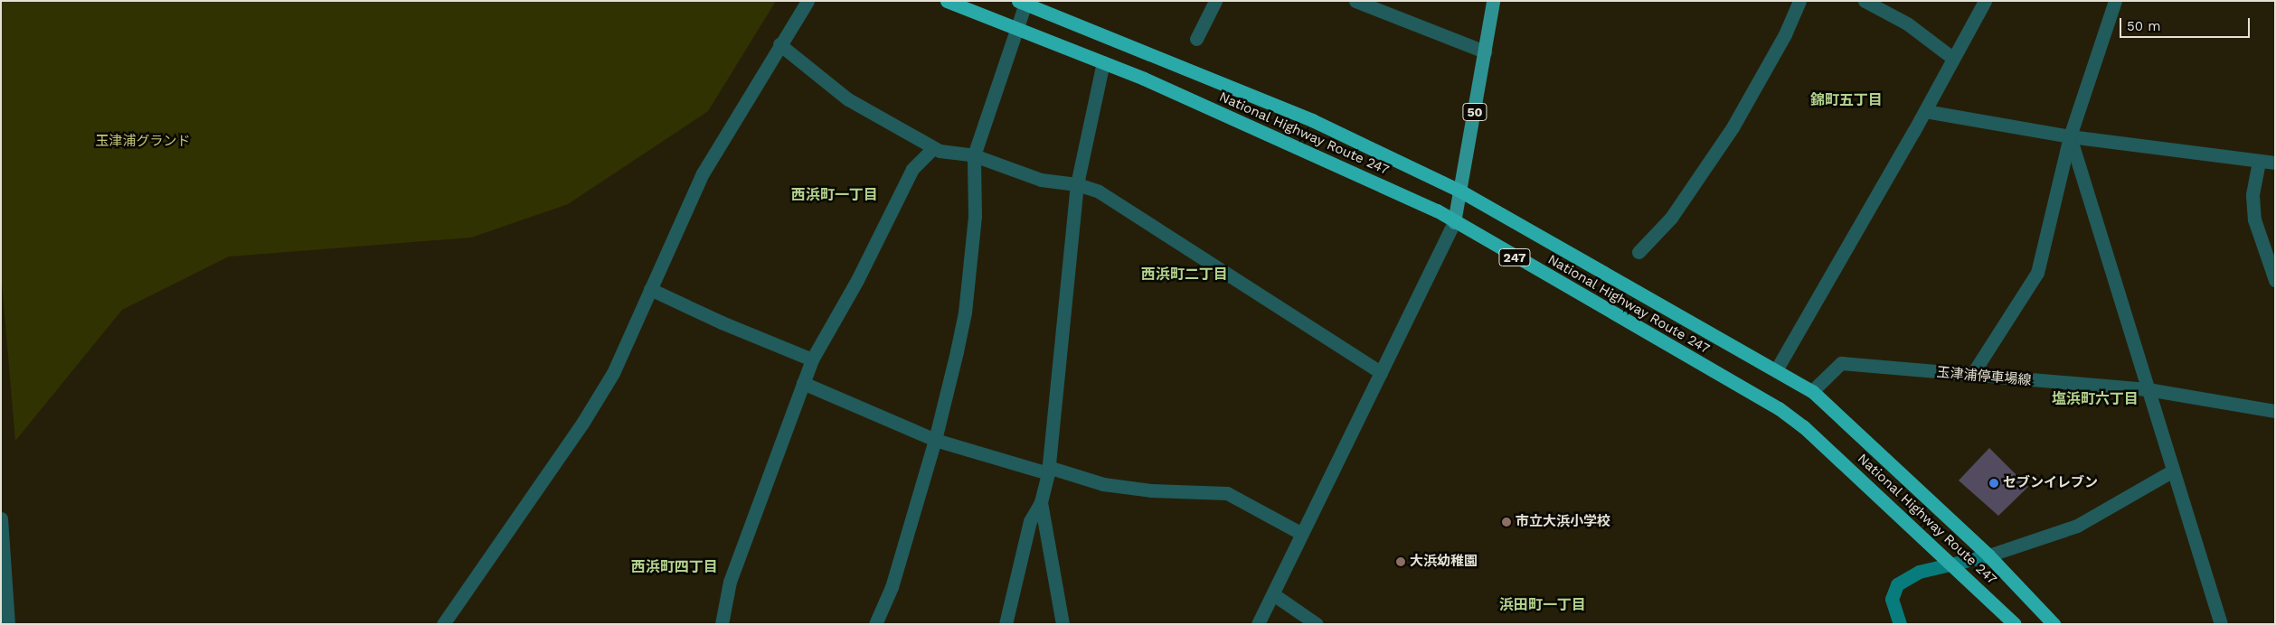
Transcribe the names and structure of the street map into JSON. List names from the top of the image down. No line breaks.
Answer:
{"streets":{"highway":["National Highway Route 247","247"],"main road":["50"],"street":["玉津浦停車場線"]},"crossings":[["50","National Highway Route 247"],["National Highway Route 247","玉津浦停車場線"]],"districts":["錦町五丁目","西浜町一丁目","西浜町二丁目","塩浜町六丁目","西浜町四丁目","浜田町一丁目"],"parks":["玉津浦グランド"],"places":["セブンイレブン","市立大浜小学校","大浜幼稚園"],"scale_bar":"50 m"}
